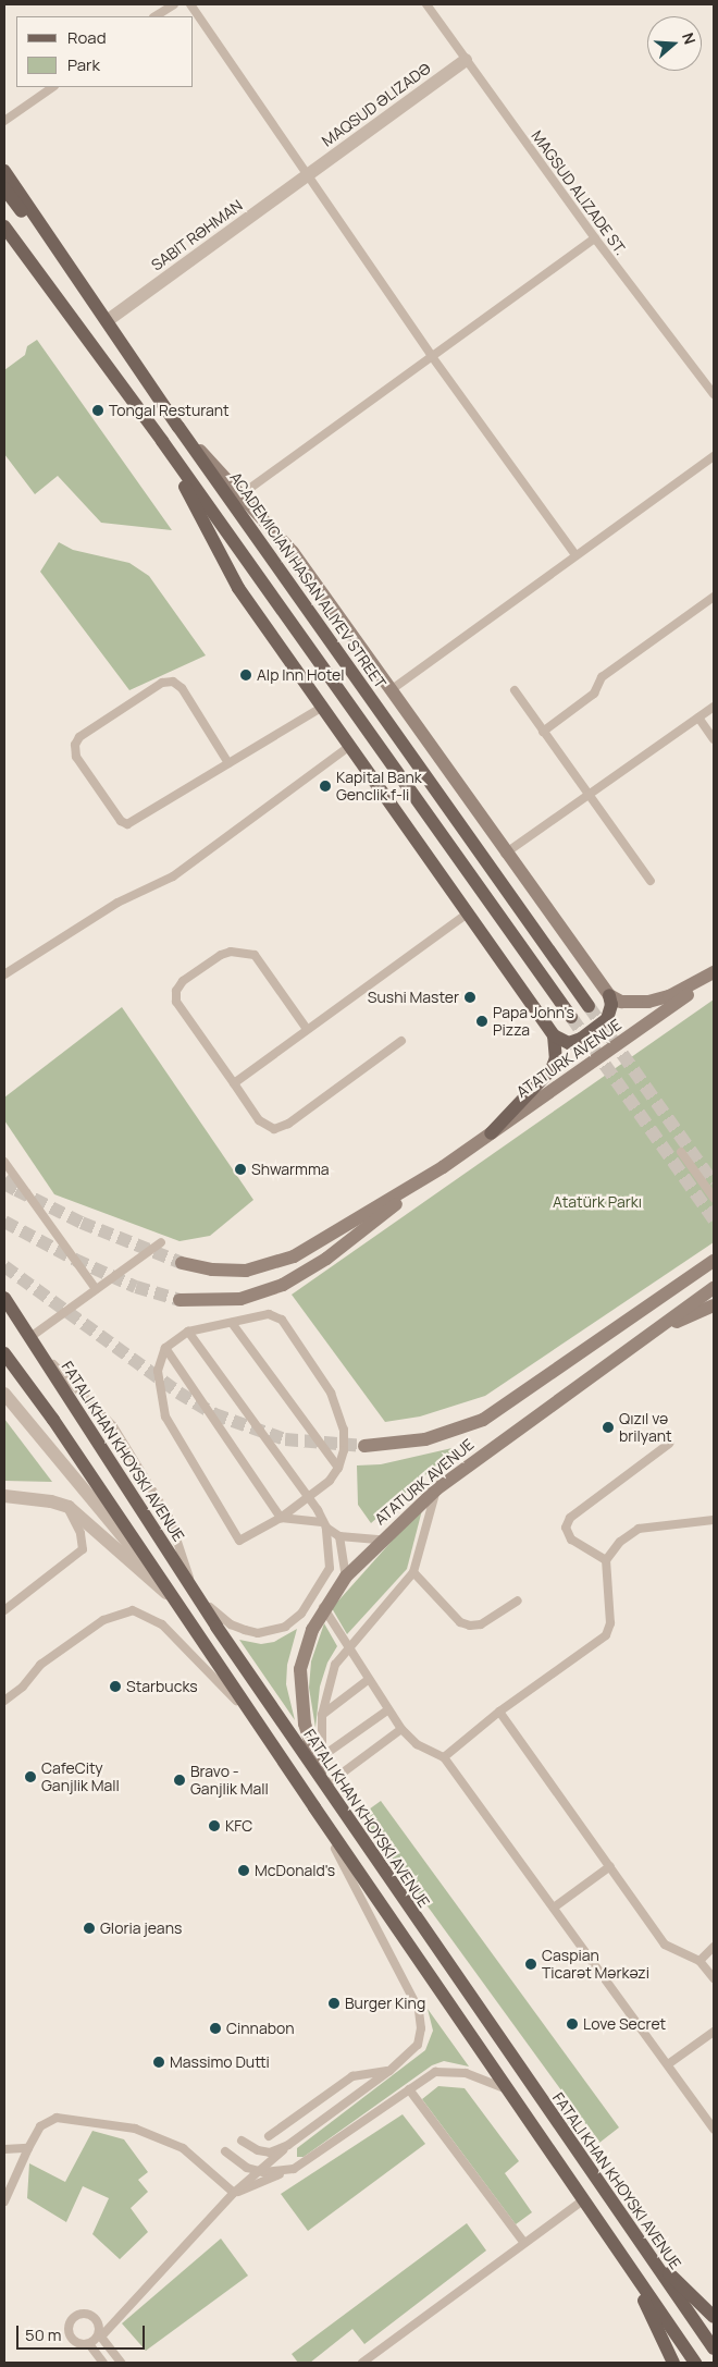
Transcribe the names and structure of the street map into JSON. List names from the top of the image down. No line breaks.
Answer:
{"streets":{"main road":["ACADEMICIAN HASAN ALIYEV STREET","ATATURK AVENUE","FATALI KHAN KHOYSKI AVENUE"],"street":["MAQSUD ƏLIZADƏ","SABIT RƏHMAN"],"lane":["MAGSUD ALIZADE ST."]},"crossings":[["MAQSUD ƏLIZADƏ","MAGSUD ALIZADE ST."],["MAQSUD ƏLIZADƏ","SABIT RƏHMAN"],["SABIT RƏHMAN","ACADEMICIAN HASAN ALIYEV STREET"],["ATATURK AVENUE","FATALI KHAN KHOYSKI AVENUE"]],"parks":["Atatürk Parkı"],"places":["Tongal Resturant","Alp Inn Hotel","Kapital Bank Genclik f-li","Sushi Master","Papa John's Pizza","Shwarmma","Qızıl və brilyant","Starbucks","CafeCity Ganjlik Mall","Bravo - Ganjlik Mall","KFC","McDonald's","Gloria jeans","Caspian Ticarət Mərkəzi","Burger King","Love Secret","Cinnabon","Massimo Dutti"],"legend":["Road","Park"],"scale_bar":"50 m","north":"right"}
